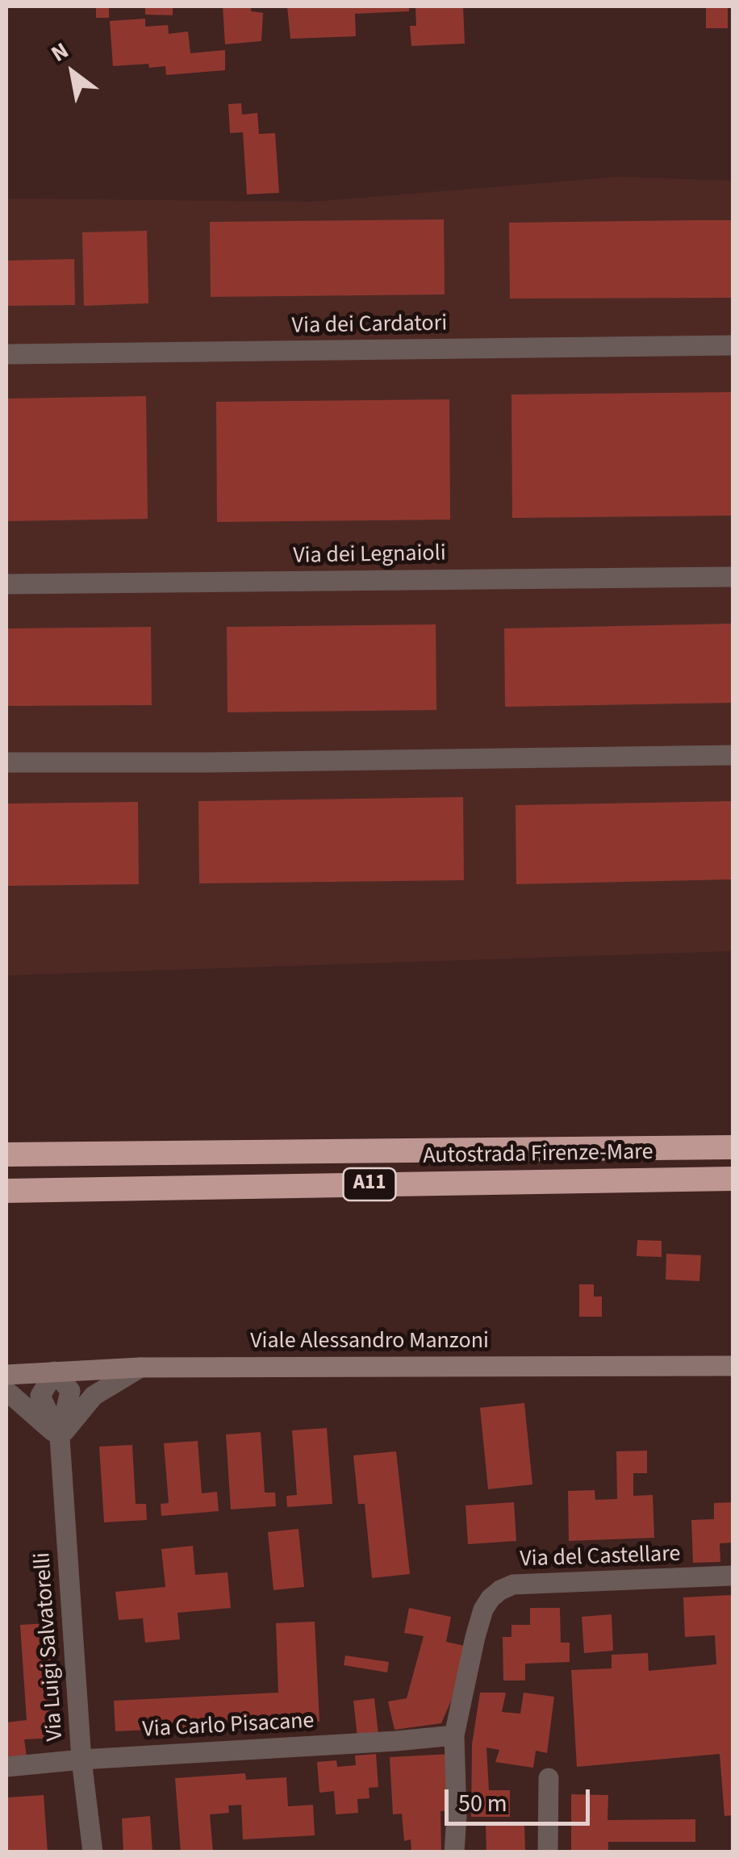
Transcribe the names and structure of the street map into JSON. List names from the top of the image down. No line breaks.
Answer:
{"streets":{"highway":["Autostrada Firenze-Mare","A11"],"street":["Via dei Cardatori","Via dei Legnaioli","Viale Alessandro Manzoni","Via del Castellare","Via Luigi Salvatorelli","Via Carlo Pisacane"]},"crossings":[["Viale Alessandro Manzoni","Via Luigi Salvatorelli"],["Via del Castellare","Via Carlo Pisacane"],["Via Luigi Salvatorelli","Via Carlo Pisacane"]],"scale_bar":"50 m","north":"top left"}
